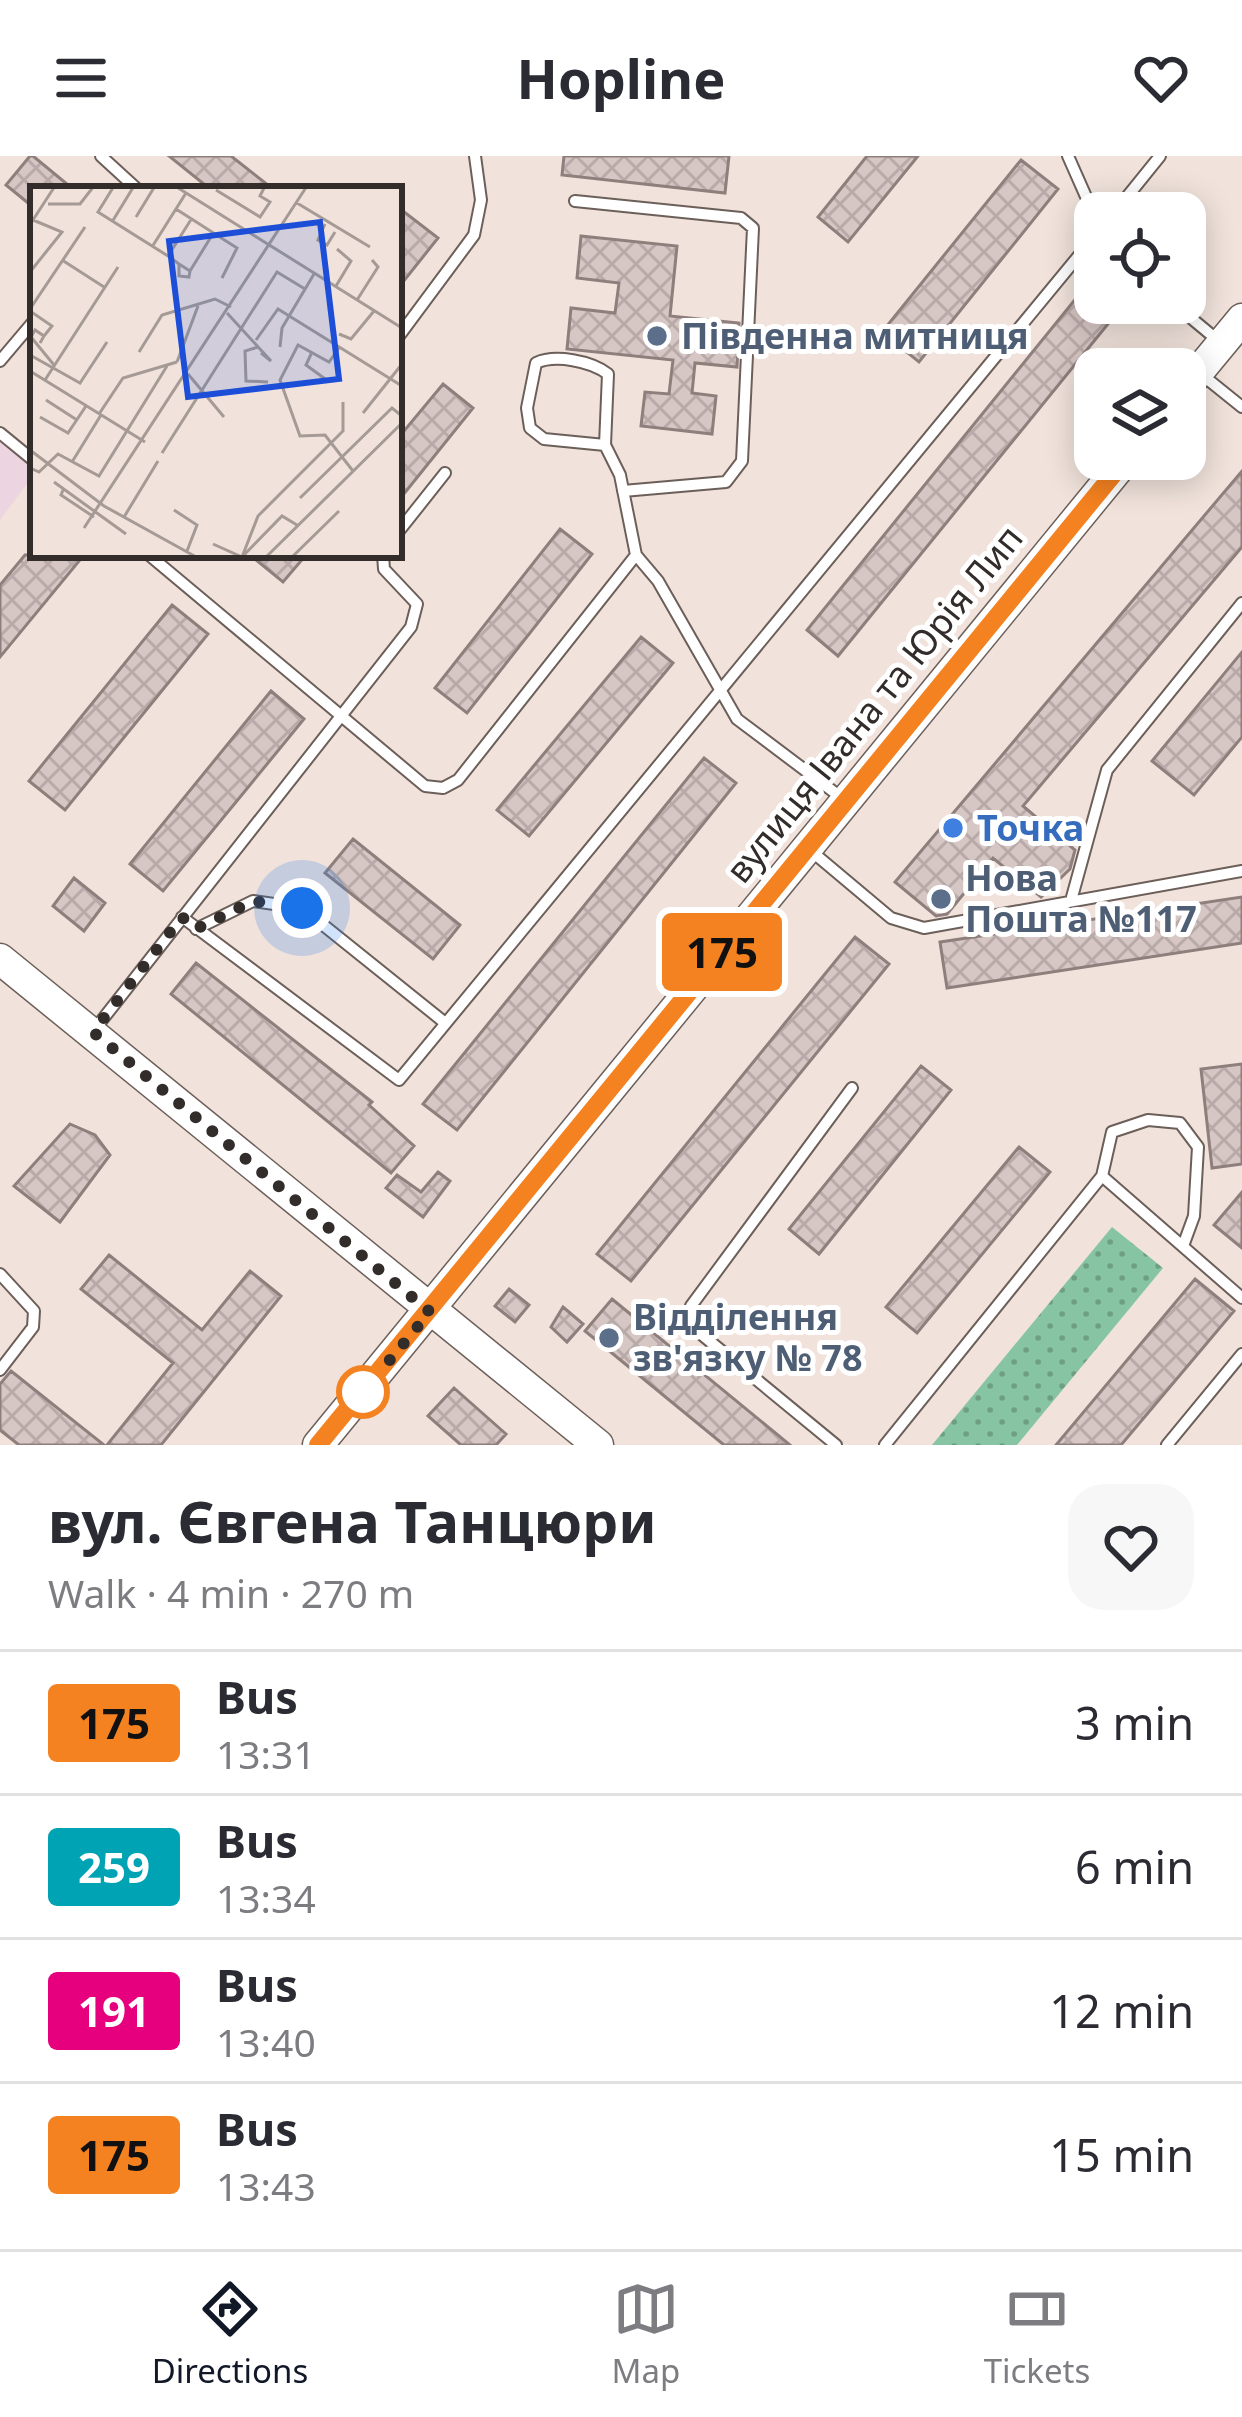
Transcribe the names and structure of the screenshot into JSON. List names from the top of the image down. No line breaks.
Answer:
{"streets":{"street":["вулиця Івана та Юрія Лип"]},"places":["Південна митниця","Точка","Нова Пошта №117","Відділення зв'язку № 78"],"lines":["bus line 175"],"page":{"header":"Hopline","on_map":"175","heading":["вул. Євгена Танцюри","Walk · 4 min · 270 m"],"list":[{"mark":"175","name":"Bus","note":"13:31","value":"3 min"},{"mark":"259","name":"Bus","note":"13:34","value":"6 min"},{"mark":"191","name":"Bus","note":"13:40","value":"12 min"},{"mark":"175","name":"Bus","note":"13:43","value":"15 min"}],"tabs":["Directions","Map","Tickets"]}}
